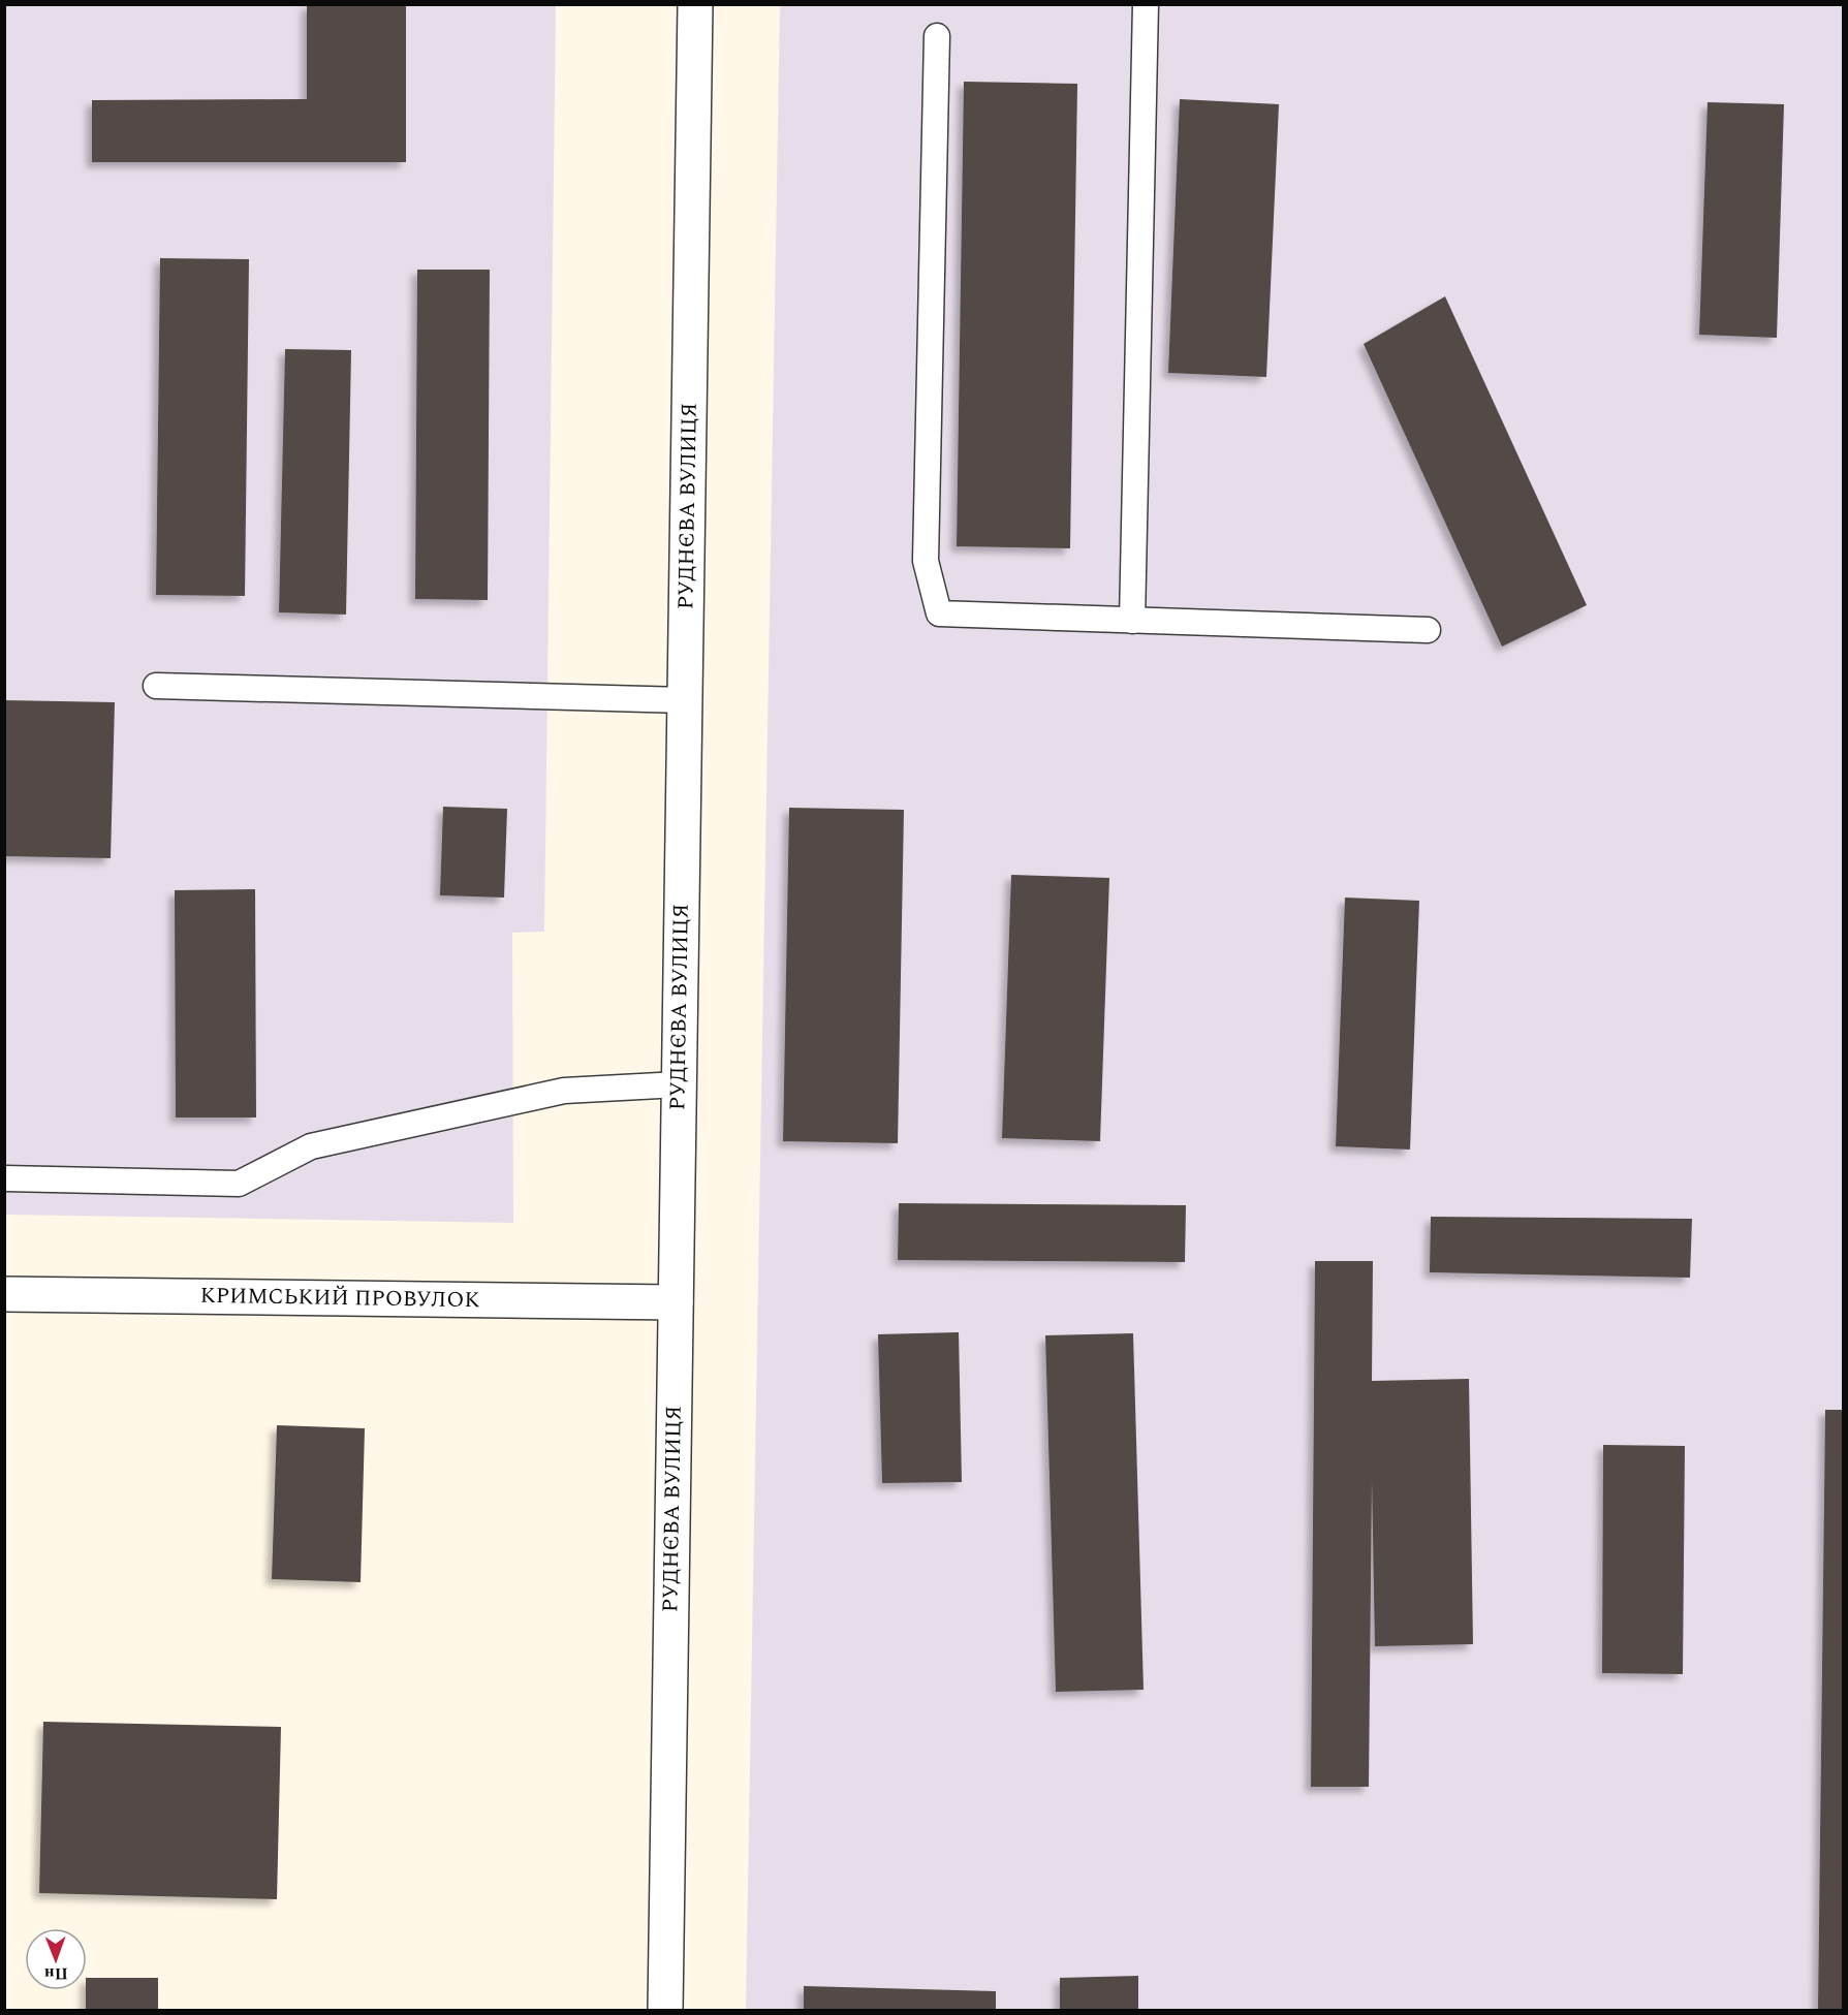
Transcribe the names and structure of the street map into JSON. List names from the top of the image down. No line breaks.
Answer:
{"streets":{"street":["РУДНЄВА ВУЛИЦЯ","КРИМСЬКИЙ ПРОВУЛОК"]},"crossings":[["РУДНЄВА ВУЛИЦЯ","КРИМСЬКИЙ ПРОВУЛОК"]],"north":"bottom"}
